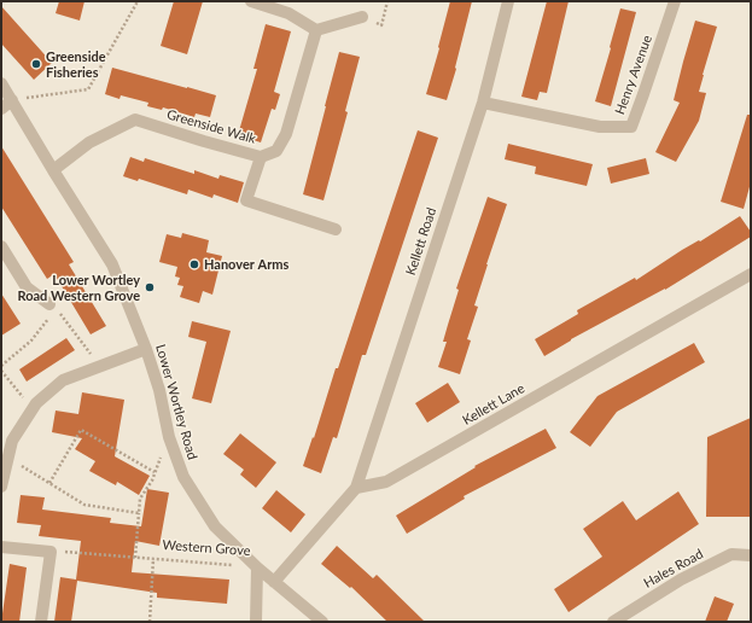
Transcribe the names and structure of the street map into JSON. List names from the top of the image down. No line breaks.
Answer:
{"streets":{"street":["Henry Avenue","Greenside Walk","Kellett Road","Lower Wortley Road","Kellett Lane","Hales Road"],"path":["Western Grove"]},"crossings":[["Henry Avenue","Kellett Road"],["Greenside Walk","Lower Wortley Road"],["Kellett Road","Kellett Lane"],["Lower Wortley Road","Western Grove"]],"places":["Greenside Fisheries","Hanover Arms","Lower Wortley Road Western Grove"]}
